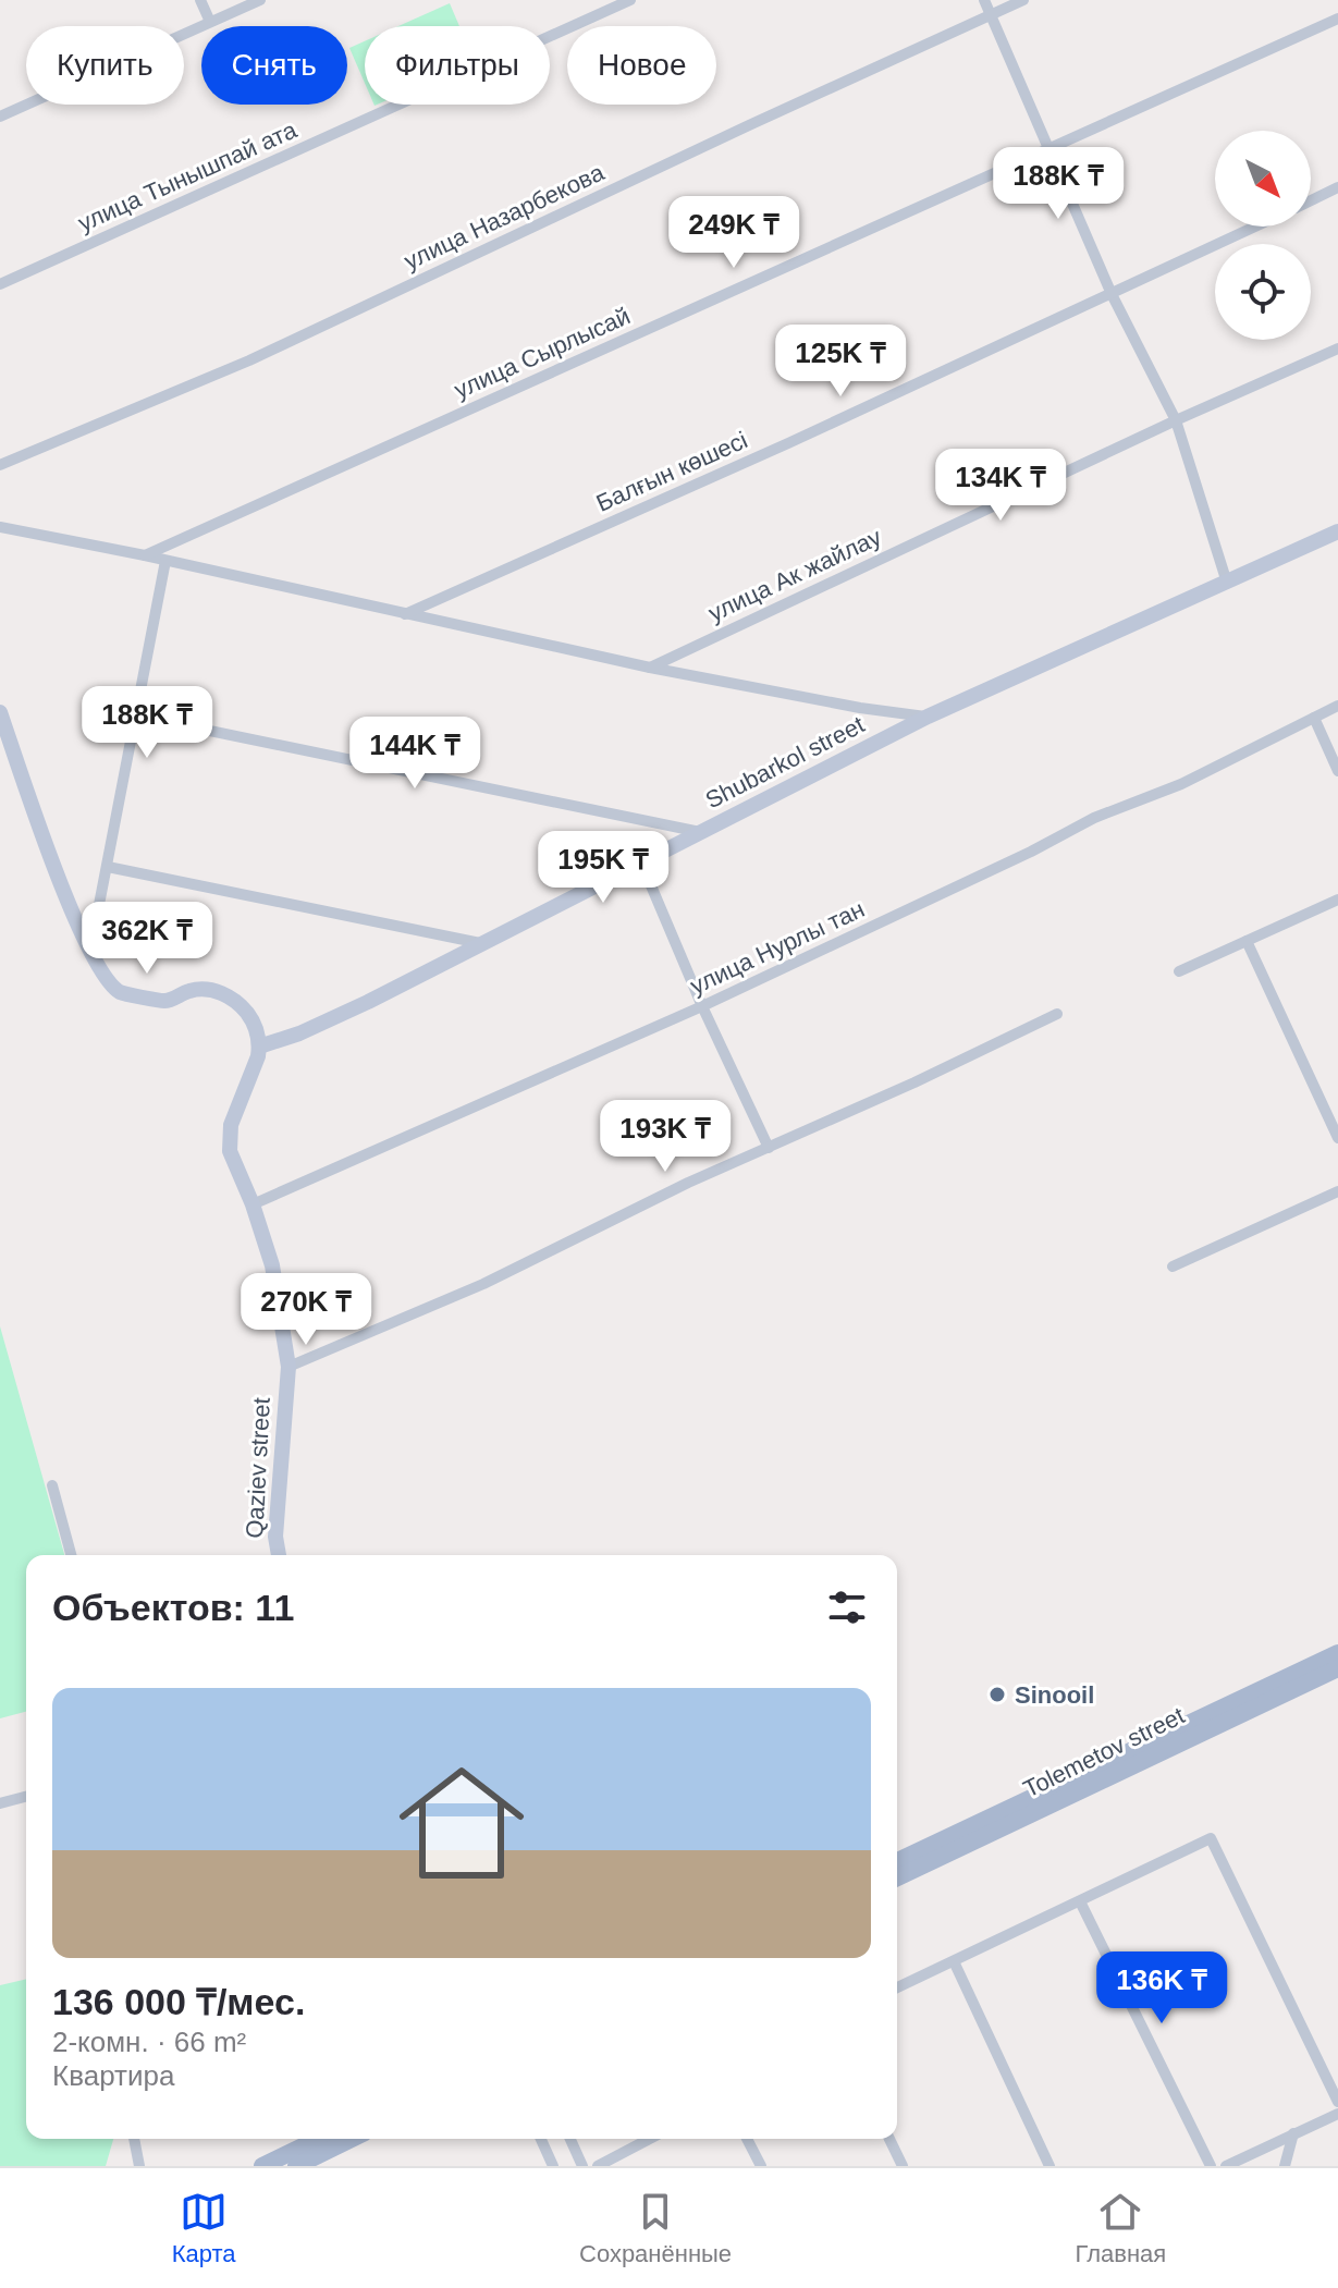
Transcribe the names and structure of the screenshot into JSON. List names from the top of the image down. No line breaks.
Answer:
{"streets":{"main road":["Tolemetov street"],"street":["улица Тынышпай ата","улица Назарбекова","улица Сырлысай","Балғын көшесі","улица Ак жайлау","Shubarkol street","улица Нурлы тан","Qaziev street"]},"crossings":[["Shubarkol street","Qaziev street"],["улица Нурлы тан","Qaziev street"]],"places":["Sinooil"],"north":"bottom right","page":{"chip":["Купить","Снять","Фильтры","Новое"],"price":["188K ₸","249K ₸","125K ₸","134K ₸","188K ₸","144K ₸","195K ₸","362K ₸","193K ₸","270K ₸","136K ₸"],"heading":"Объектов: 11","list":[{"name":"136 000 ₸/мес.","note":"2-комн. · 66 m² · Квартира"}],"tabs":["Карта","Сохранённые","Главная"]}}
